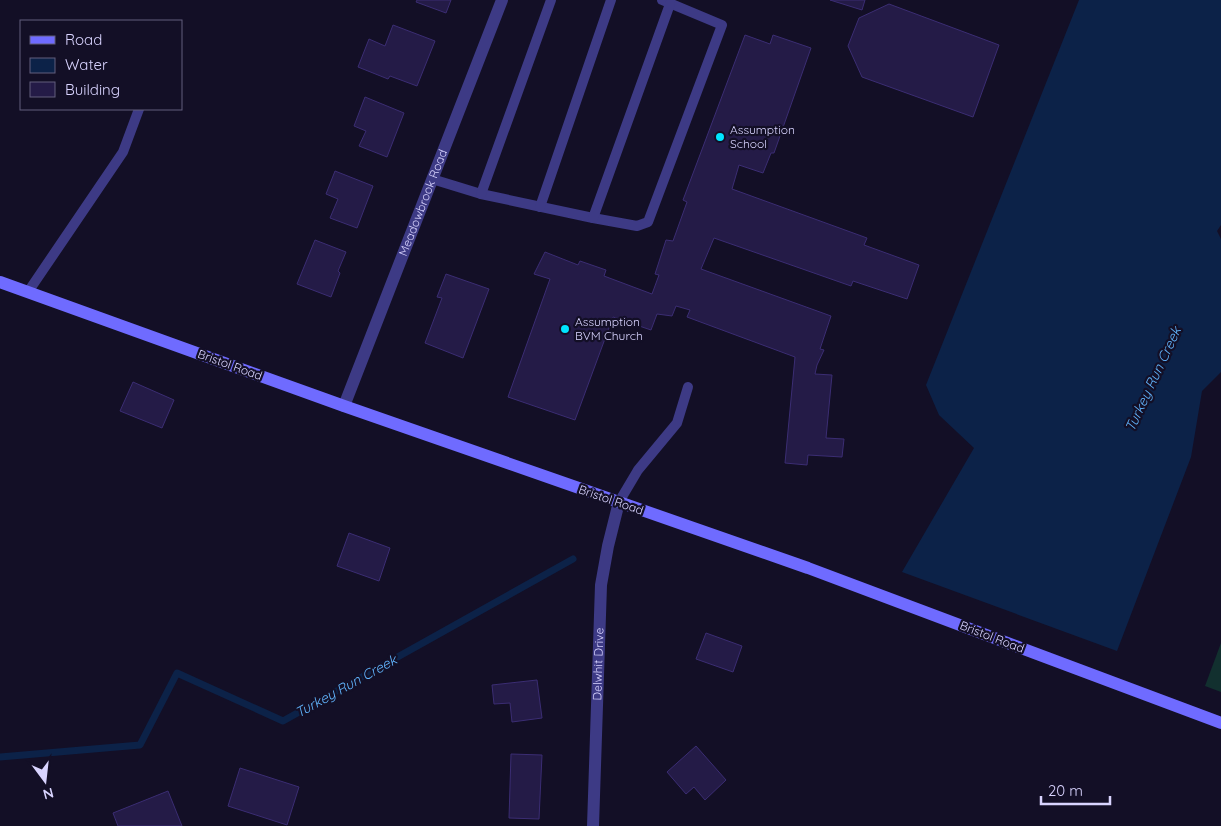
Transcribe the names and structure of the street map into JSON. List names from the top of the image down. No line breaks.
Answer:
{"streets":{"main road":["Bristol Road"],"street":["Meadowbrook Road","Delwhit Drive"]},"crossings":[["Meadowbrook Road","Bristol Road"],["Bristol Road","Delwhit Drive"]],"water":["Turkey Run Creek"],"places":["Assumption School","Assumption BVM Church"],"legend":["Road","Water","Building"],"scale_bar":"20 m","north":"bottom"}
